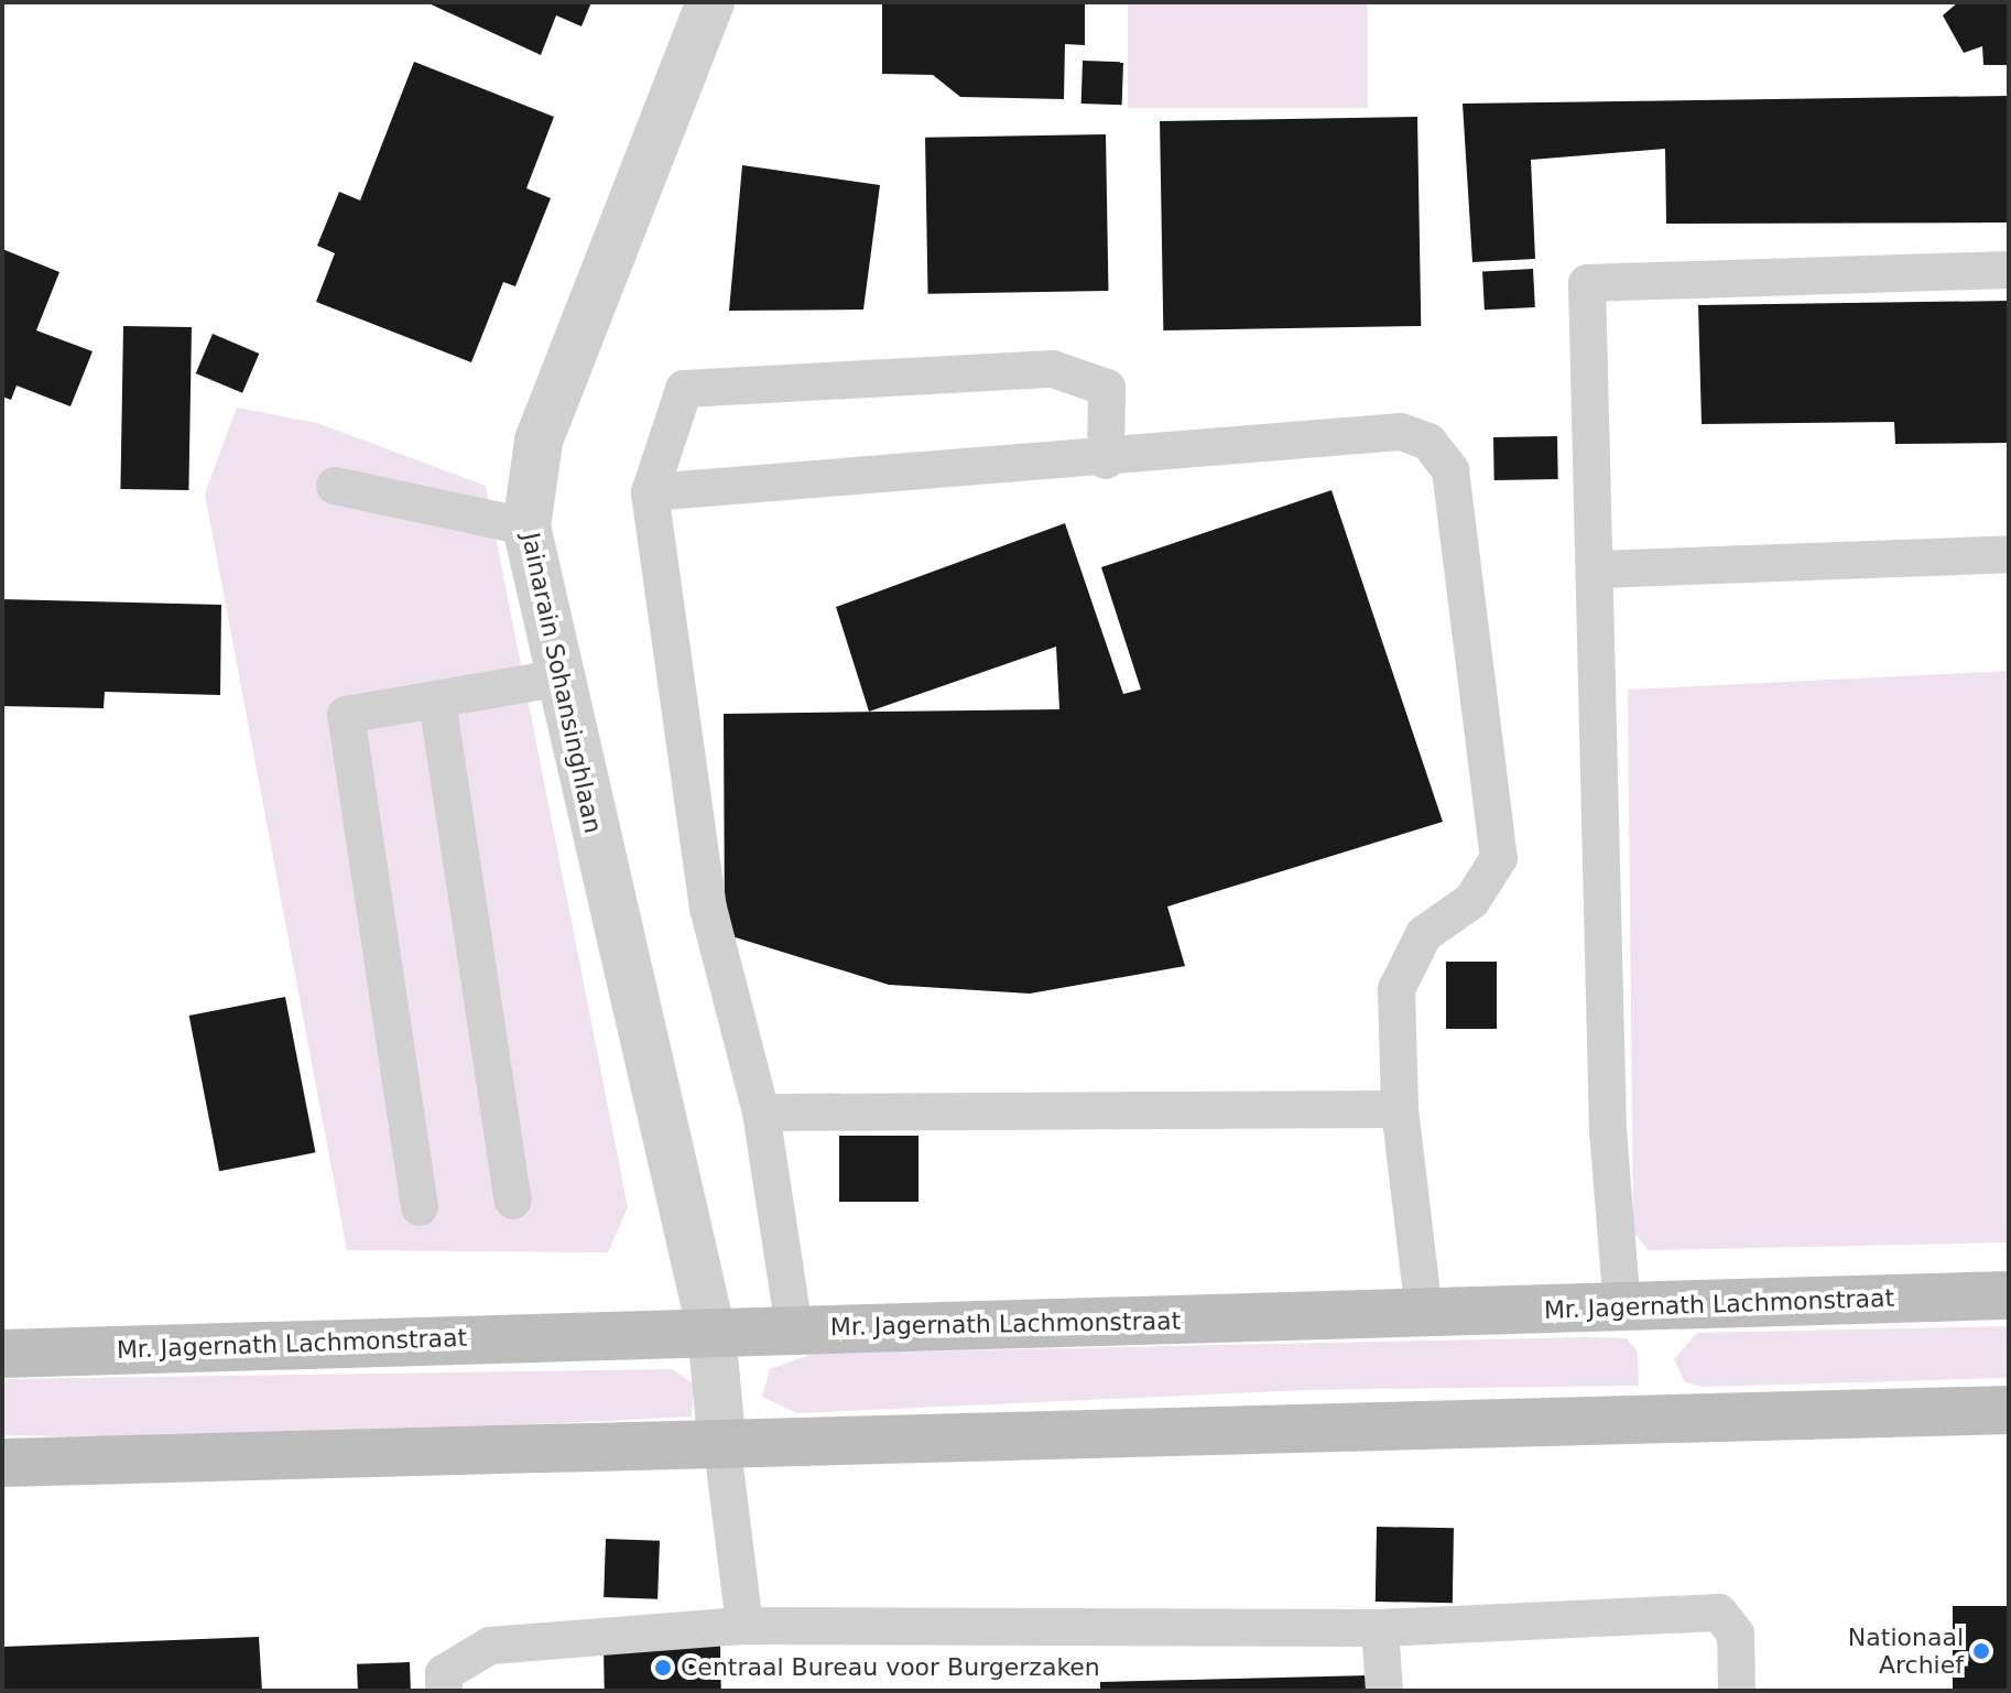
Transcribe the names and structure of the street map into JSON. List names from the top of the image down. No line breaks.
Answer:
{"streets":{"main road":["Mr. Jagernath Lachmonstraat"],"street":["Jainarain Sohansinghlaan"]},"crossings":[["Jainarain Sohansinghlaan","Mr. Jagernath Lachmonstraat"]],"places":["Nationaal Archief","Centraal Bureau voor Burgerzaken"]}
